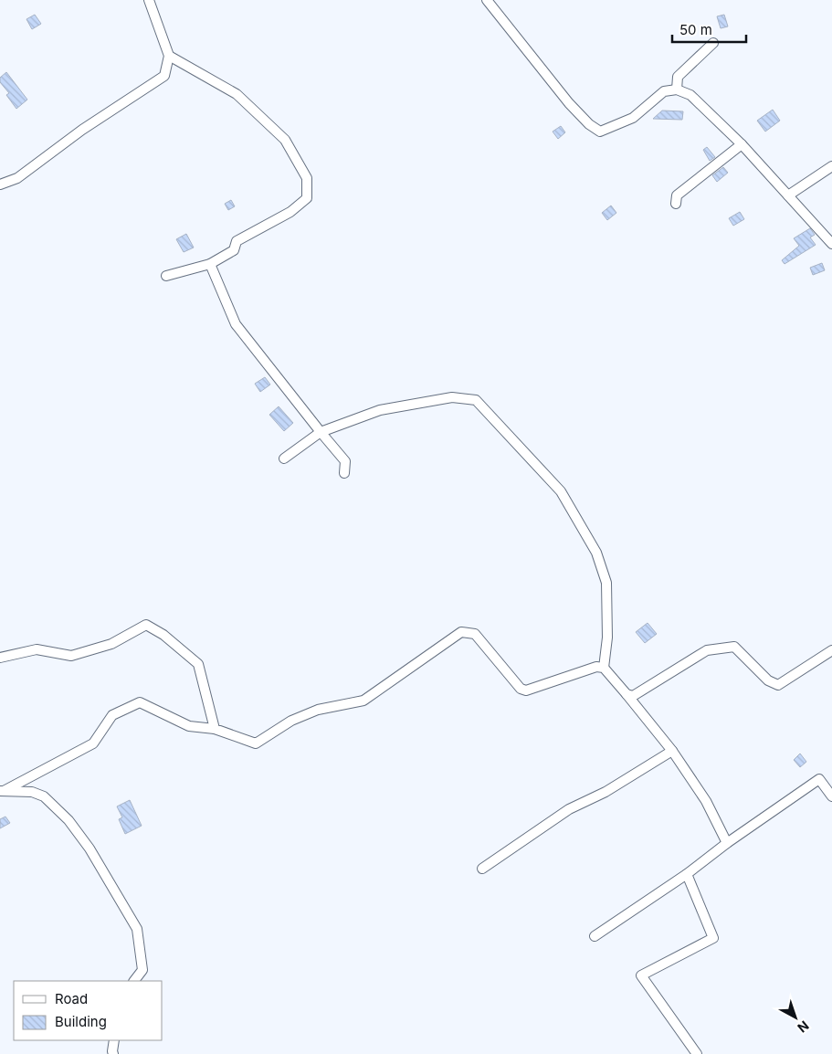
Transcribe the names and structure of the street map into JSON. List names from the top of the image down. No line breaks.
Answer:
{"legend":["Road","Building"],"scale_bar":"50 m","north":"bottom right"}
